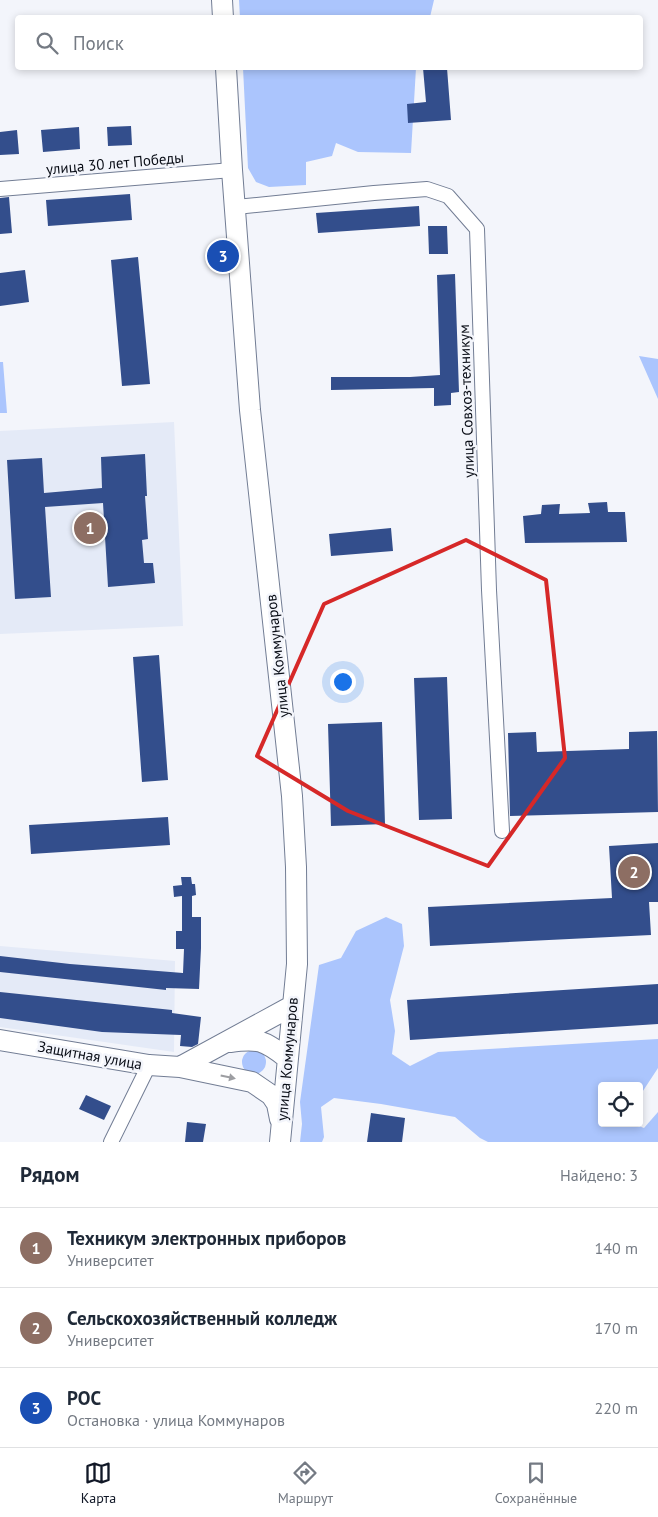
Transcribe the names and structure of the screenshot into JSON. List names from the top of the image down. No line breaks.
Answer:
{"streets":{"main road":["улица Коммунаров","Защитная улица"],"street":["улица 30 лет Победы","улица Совхоз-техникум"]},"crossings":[["улица 30 лет Победы","улица Коммунаров"],["улица Совхоз-техникум","улица Коммунаров"]],"page":{"search":"Поиск","pins":["3","1","2"],"heading":["Рядом","Найдено: 3"],"list":[{"mark":"1","name":"Техникум электронных приборов","note":"Университет","value":"140 m"},{"mark":"2","name":"Сельскохозяйственный колледж","note":"Университет","value":"170 m"},{"mark":"3","name":"РОС","note":"Остановка · улица Коммунаров","value":"220 m"}],"nav":["Карта","Маршрут","Сохранённые"]}}
